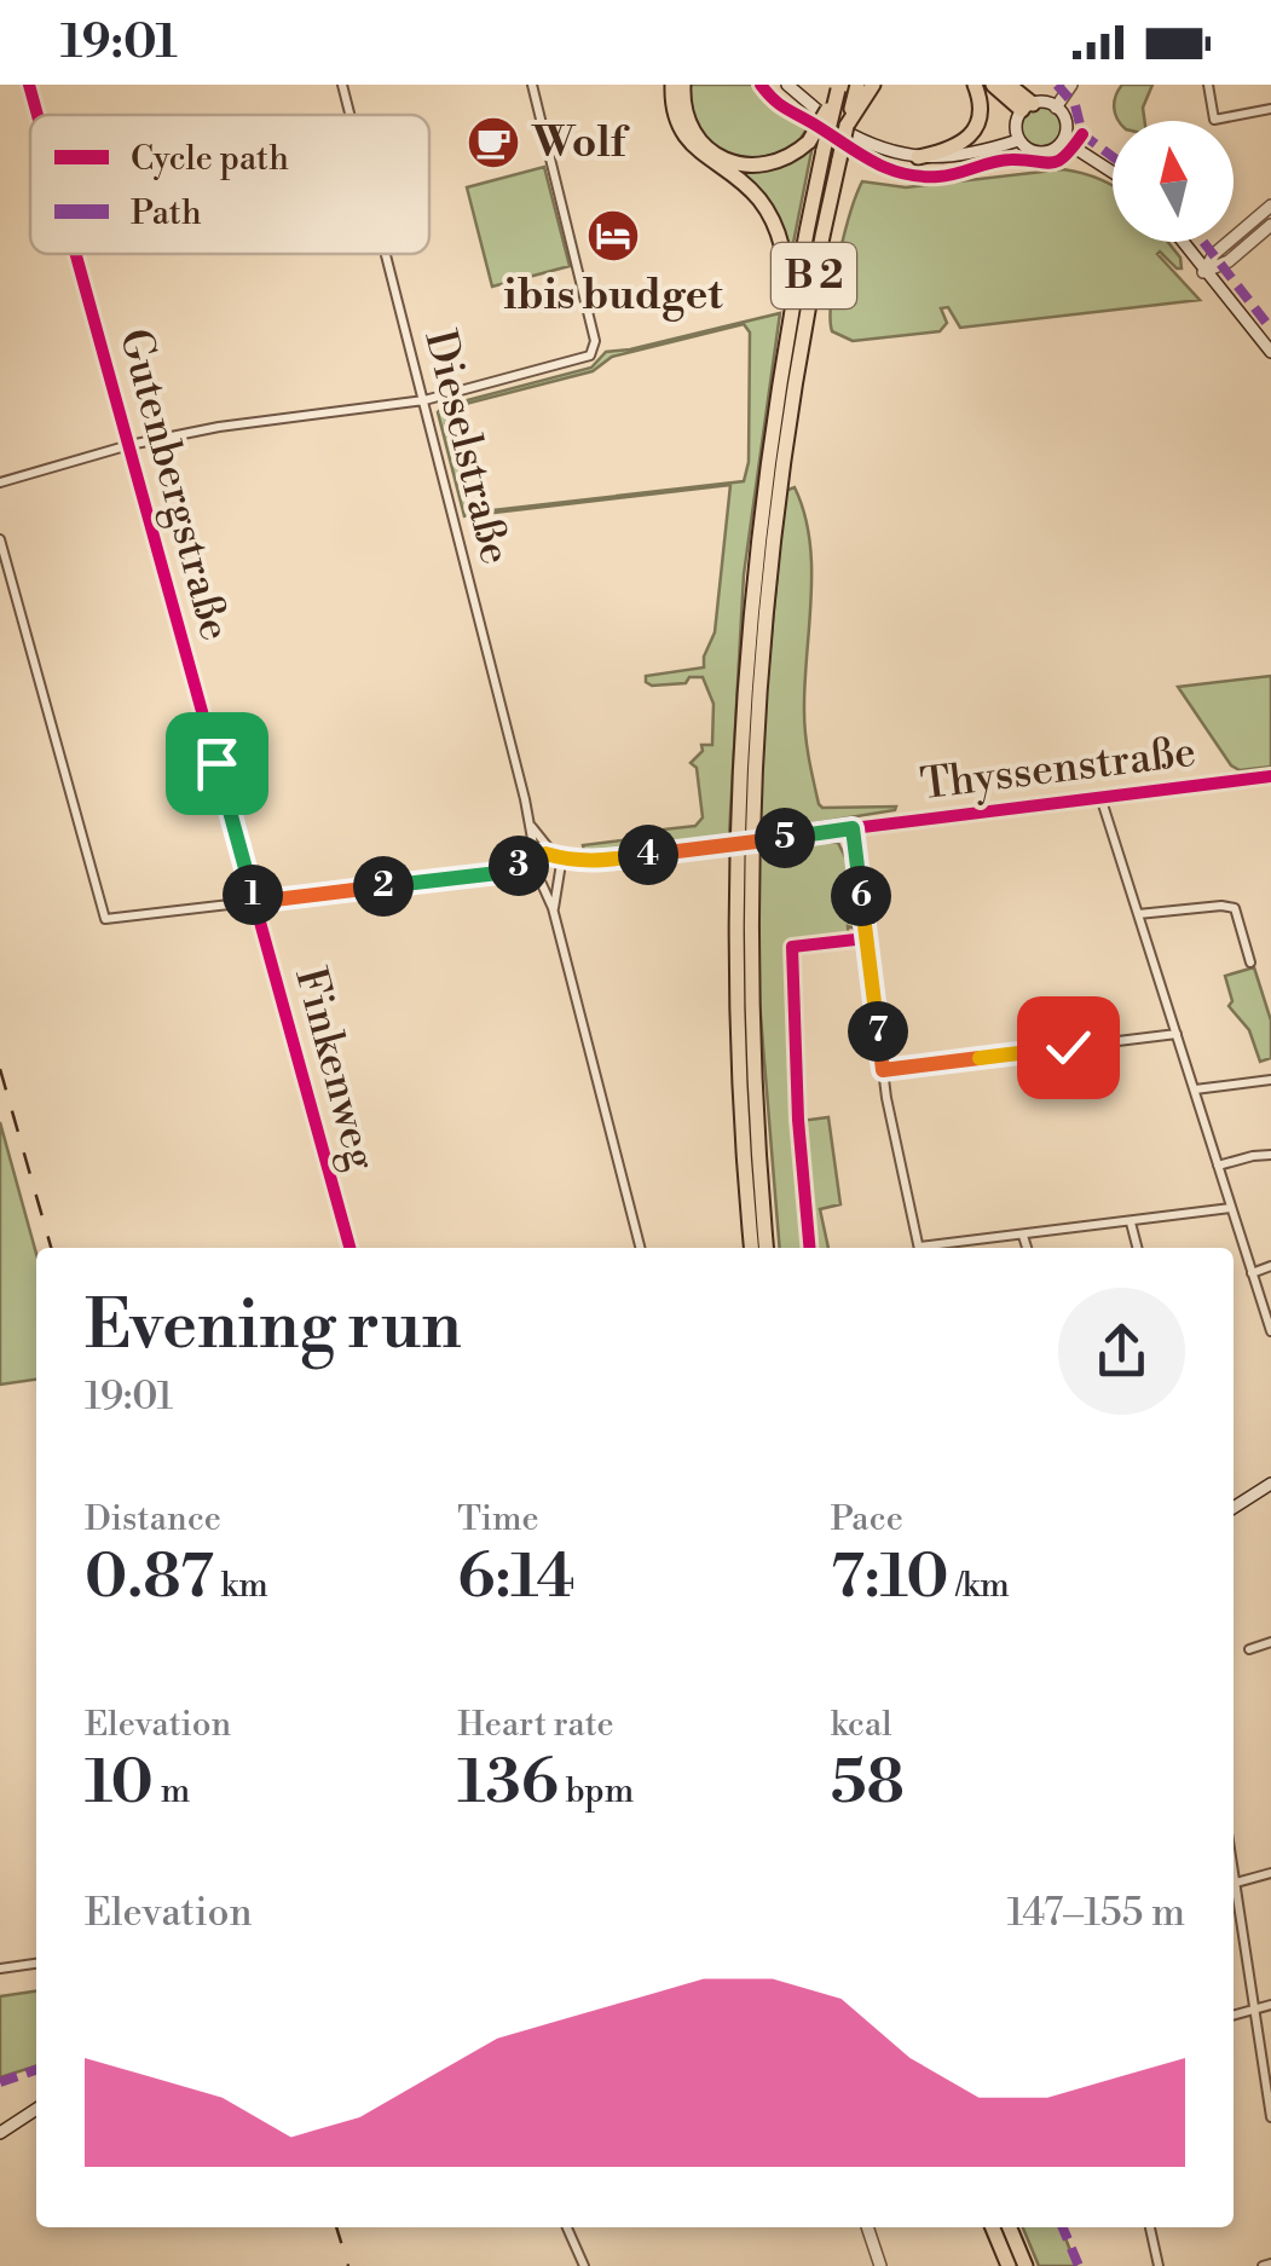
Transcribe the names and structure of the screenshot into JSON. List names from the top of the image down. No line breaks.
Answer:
{"streets":{"highway":["B 2"],"street":["Dieselstraße","Gutenbergstraße","Thyssenstraße","Finkenweg"]},"crossings":[["Dieselstraße","Thyssenstraße"],["Gutenbergstraße","Finkenweg"]],"places":{"cafe":["Wolf"],"hotel":["ibis budget"]},"legend":["Cycle path","Path"],"north":"top","page":{"status":"19:01","pins":["5","4","3","2","1","6","7"],"heading":["Evening run","19:01"],"stats":[["Distance","0.87 km"],["Time","6:14"],["Pace","7:10 /km"],["Elevation","10 m"],["Heart rate","136 bpm"],["kcal","58"]],"chart":["Elevation","147–155 m"]}}
